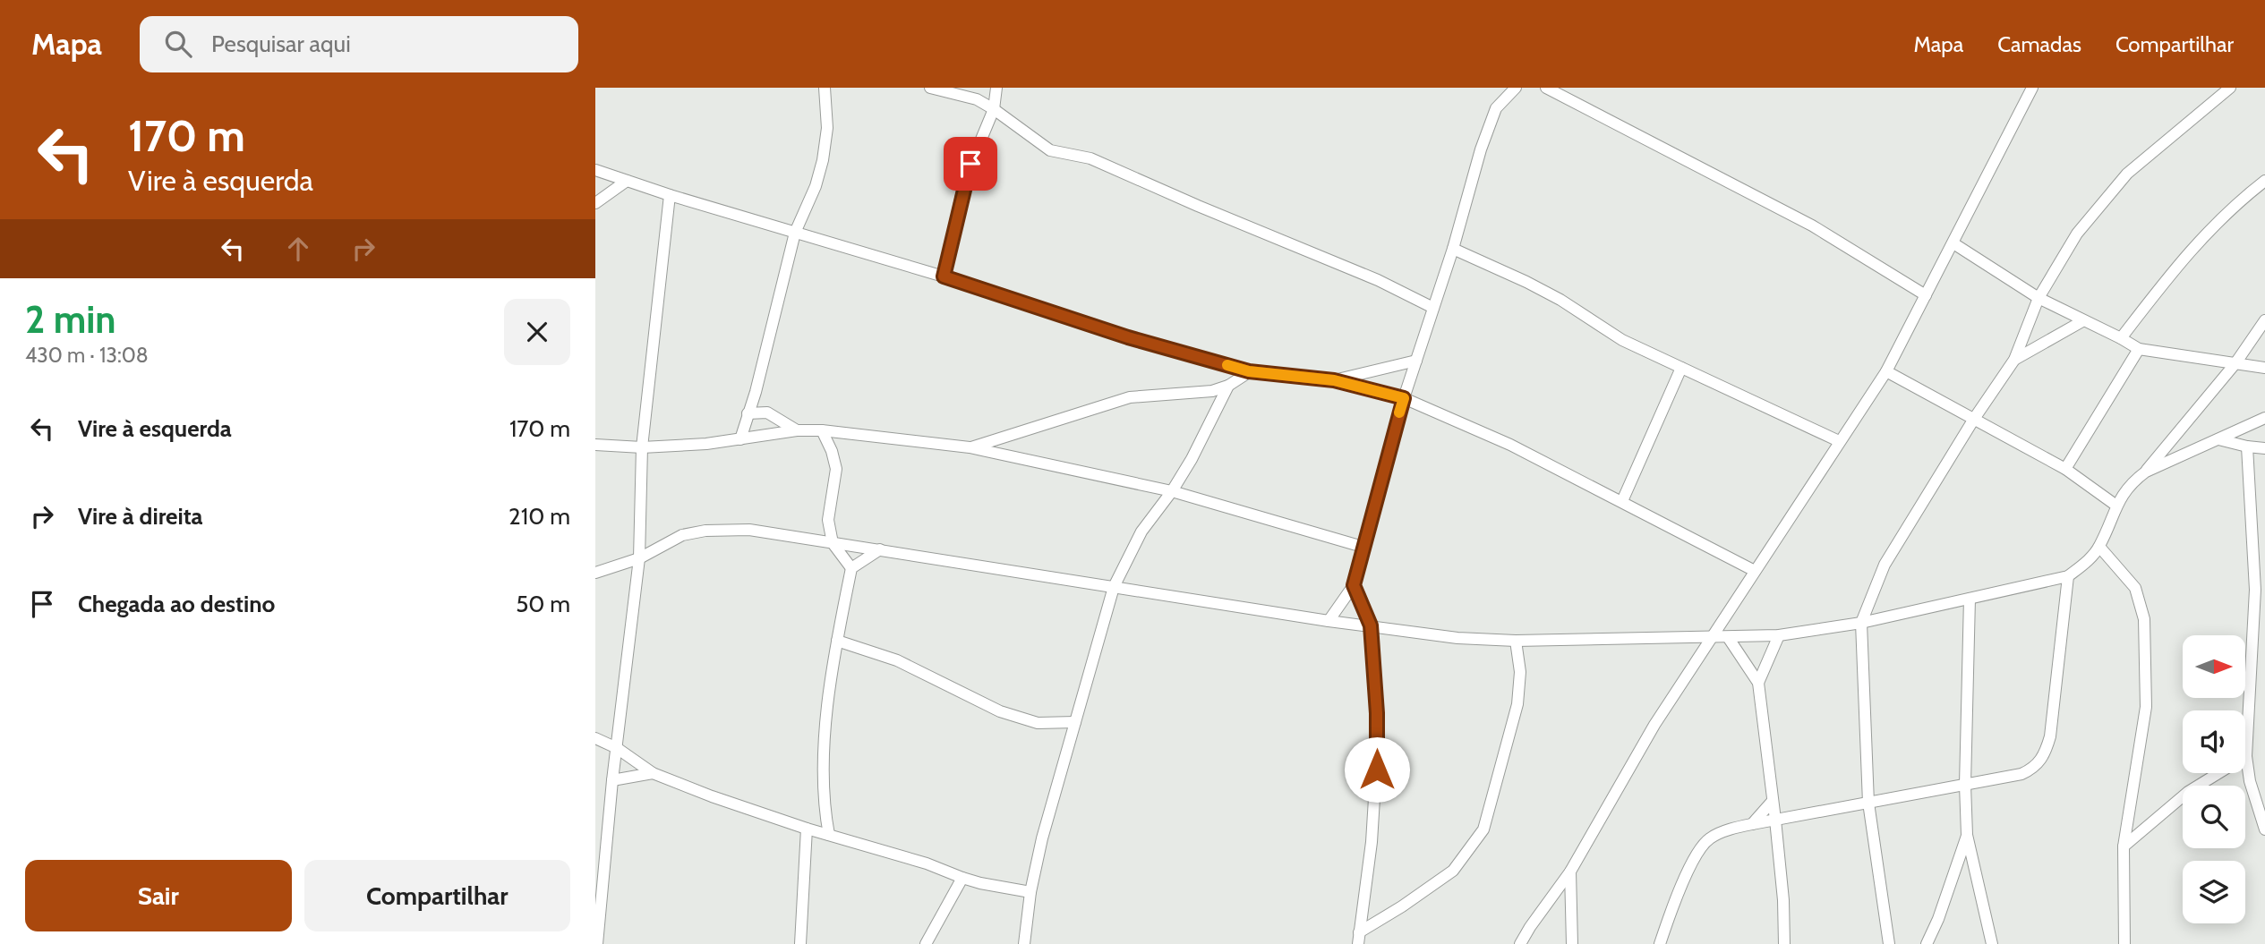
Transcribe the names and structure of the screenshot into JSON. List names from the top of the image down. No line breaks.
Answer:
{"north":"right","page":{"header":"Mapa","search":"Pesquisar aqui","nav":["Mapa","Camadas","Compartilhar"],"turn":["170 m","Vire à esquerda"],"heading":["2 min","430 m · 13:08"],"list":[{"name":"Vire à esquerda","value":"170 m"},{"name":"Vire à direita","value":"210 m"},{"name":"Chegada ao destino","value":"50 m"}],"buttons":["Sair","Compartilhar"]}}
